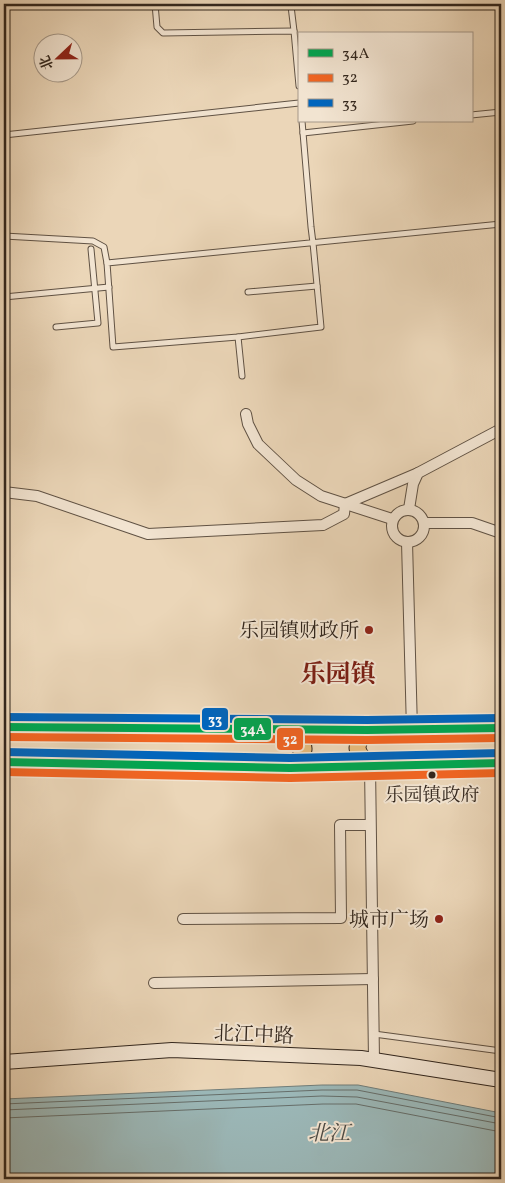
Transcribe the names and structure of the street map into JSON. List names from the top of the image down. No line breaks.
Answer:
{"streets":{"street":["北江中路"]},"districts":["乐园镇"],"water":["北江"],"places":["乐园镇财政所","乐园镇政府","城市广场"],"lines":["transit line 33","transit line 34A","transit line 32"],"legend":["34A","32","33"],"north":"left"}
